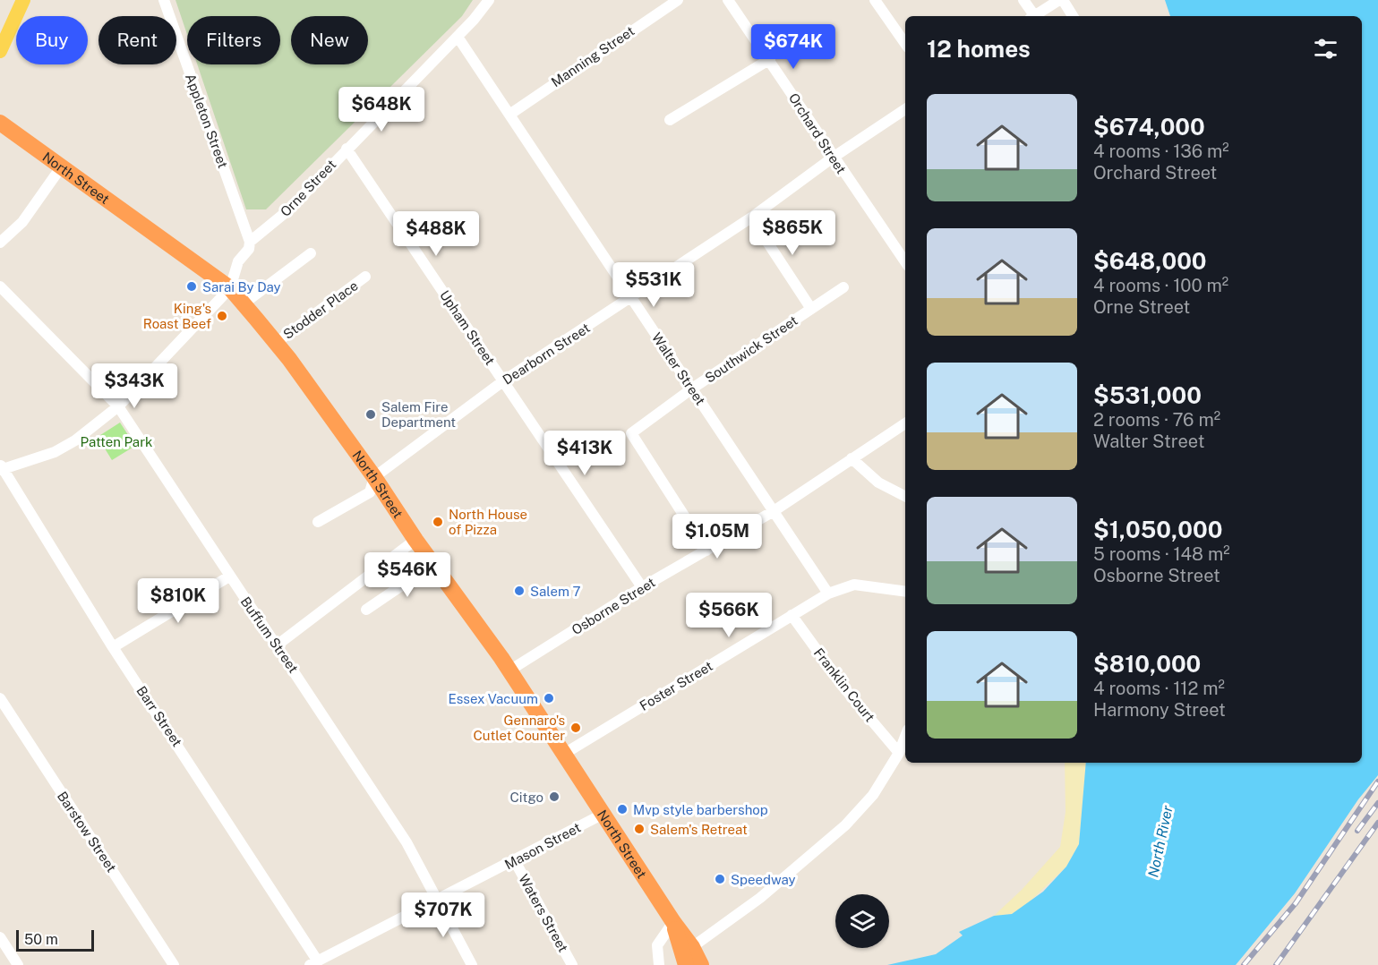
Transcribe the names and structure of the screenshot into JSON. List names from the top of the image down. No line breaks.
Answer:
{"streets":{"highway":["North Street"],"street":["Manning Street","Appleton Street","Orchard Street","Orne Street","Stodder Place","Upham Street","Southwick Street","Dearborn Street","Walter Street","Osborne Street","Buffum Street","Franklin Court","Foster Street","Barr Street","Barstow Street","Mason Street","Waters Street"]},"crossings":[["Manning Street","Walter Street"],["Appleton Street","Orne Street"],["Orchard Street","Dearborn Street"],["North Street","Orne Street"],["North Street","Stodder Place"],["North Street","Dearborn Street"],["North Street","Osborne Street"],["North Street","Foster Street"],["North Street","Mason Street"],["Orne Street","Upham Street"],["Orne Street","Walter Street"],["Upham Street","Dearborn Street"],["Upham Street","Osborne Street"],["Southwick Street","Dearborn Street"],["Southwick Street","Walter Street"],["Southwick Street","Osborne Street"],["Dearborn Street","Walter Street"],["Walter Street","Osborne Street"],["Walter Street","Foster Street"],["Buffum Street","Mason Street"],["Franklin Court","Foster Street"],["Barr Street","Mason Street"],["Mason Street","Waters Street"]],"water":["North River"],"parks":["Patten Park"],"places":["Sarai By Day","King's Roast Beef","Salem Fire Department","North House of Pizza","Salem 7","Essex Vacuum","Gennaro's Cutlet Counter","Citgo","Mvp style barbershop","Salem's Retreat","Speedway"],"scale_bar":"50 m","page":{"chip":["Buy","Rent","Filters","New"],"heading":"12 homes","price":["$674K","$648K","$865K","$488K","$531K","$343K","$413K","$1.05M","$546K","$810K","$566K","$707K"],"list":[{"name":"$674,000","note":"4 rooms · 136 m² · Orchard Street"},{"name":"$648,000","note":"4 rooms · 100 m² · Orne Street"},{"name":"$531,000","note":"2 rooms · 76 m² · Walter Street"},{"name":"$1,050,000","note":"5 rooms · 148 m² · Osborne Street"},{"name":"$810,000","note":"4 rooms · 112 m² · Harmony Street"}],"scale":"50 m"}}
